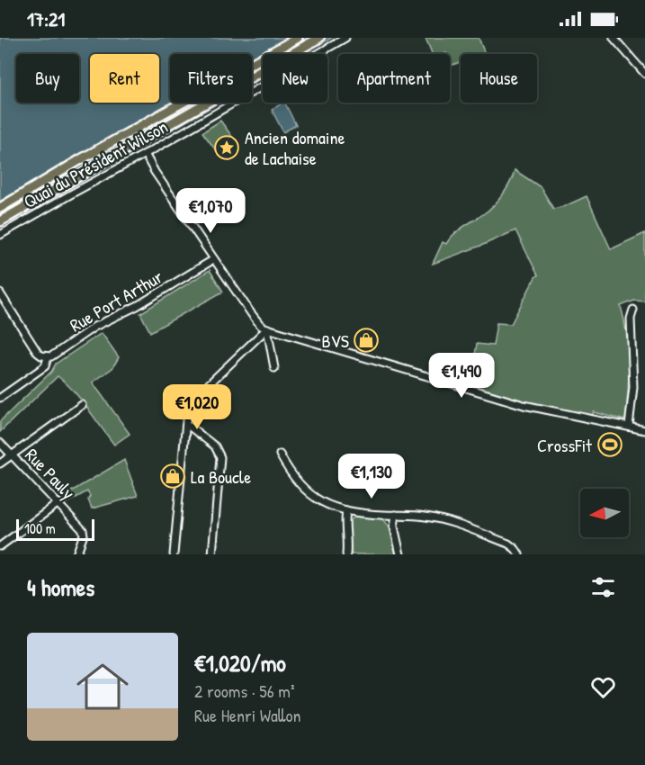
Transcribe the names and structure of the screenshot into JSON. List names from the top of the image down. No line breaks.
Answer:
{"streets":{"street":["Quai du Président Wilson","Rue Port Arthur","Rue Pauly"]},"places":{"place":["Ancien domaine de Lachaise"],"shop":["BVS","La Boucle"],"sports":["CrossFit"]},"scale_bar":"100 m","north":"left","page":{"status":"17:21","chip":["Buy","Rent","Filters","New","Apartment","House"],"price":["€1,070","€1,490","€1,020","€1,130"],"scale":"100 m","heading":"4 homes","list":[{"name":"€1,020/mo","note":"2 rooms · 56 m² · Rue Henri Wallon"}]}}
